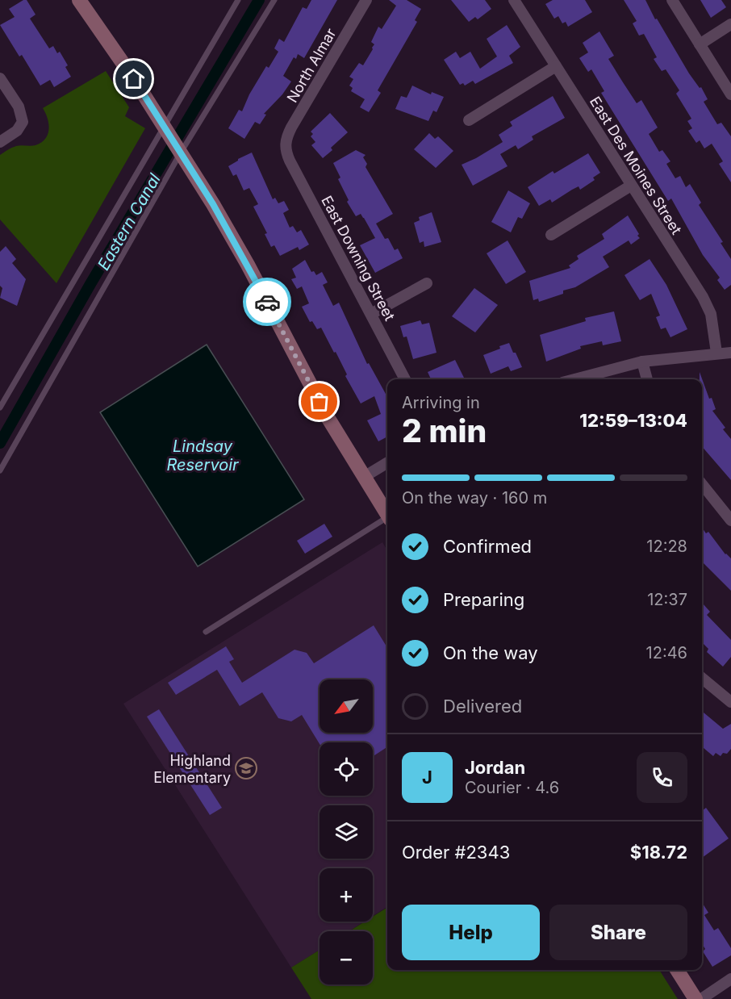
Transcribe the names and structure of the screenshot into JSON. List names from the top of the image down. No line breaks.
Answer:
{"streets":{"street":["North Almar","East Des Moines Street","East Downing Street"]},"crossings":[["North Almar","East Downing Street"]],"water":["Eastern Canal","Lindsay Reservoir"],"places":{"school or university":["Highland Elementary"]},"north":"bottom left","page":{"heading":["2 min","Arriving in","12:59–13:04"],"panel":["Jordan","Courier · 4.6","Order #2343","$18.72"],"bar":"On the way · 160 m","list":[["Confirmed","12:28"],["Preparing","12:37"],["On the way","12:46"],"Delivered"],"map_buttons":["+","−"],"round":"J","buttons":["Help","Share"]}}
